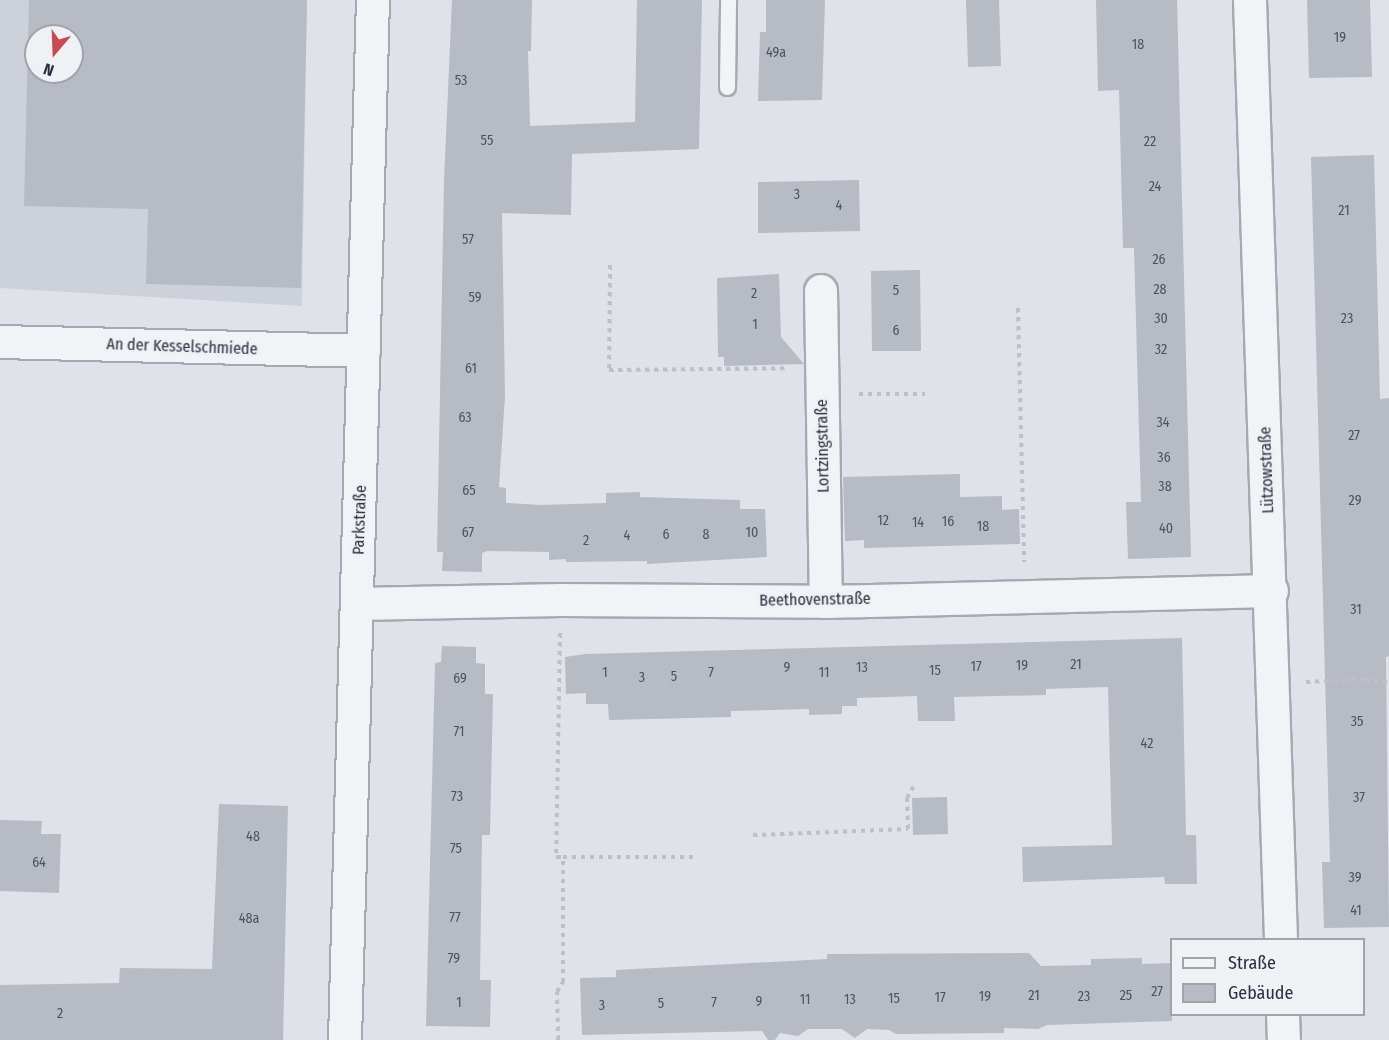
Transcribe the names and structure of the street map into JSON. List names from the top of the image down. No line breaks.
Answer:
{"streets":{"street":["An der Kesselschmiede","Lortzingstraße","Lützowstraße","Parkstraße","Beethovenstraße"]},"crossings":[["An der Kesselschmiede","Parkstraße"],["Lortzingstraße","Beethovenstraße"],["Lützowstraße","Beethovenstraße"],["Parkstraße","Beethovenstraße"]],"house_numbers":["19","18","49a","53","55","22","24","3","4","21","57","26","28","5","2","59","30","23","1","6","32","61","63","34","27","36","38","65","29","12","16","14","18","40","67","10","6","8","4","2","31","21","19","17","9","13","15","1","7","11","5","3","69","35","71","42","73","37","48","75","64","39","41","77","48a","79","27","21","25","19","23","17","15","11","13","9","1","7","5","3","2"],"legend":["Straße","Gebäude"],"north":"bottom"}
